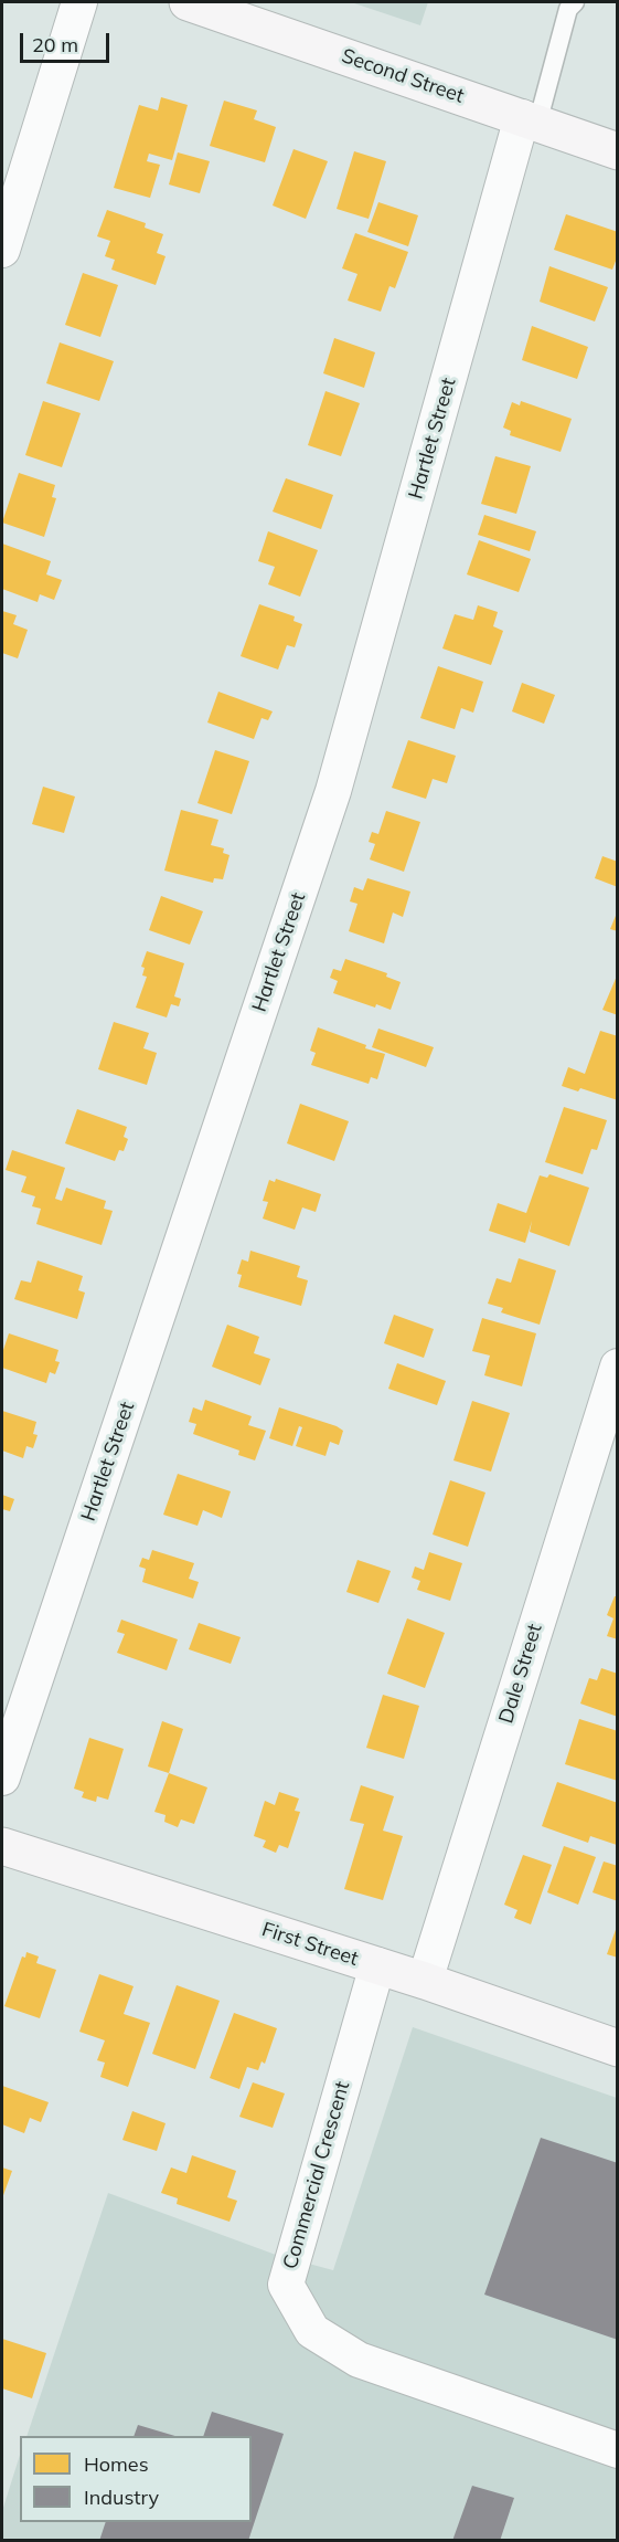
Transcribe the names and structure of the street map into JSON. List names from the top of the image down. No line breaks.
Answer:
{"streets":{"street":["Second Street","Hartlet Street","Dale Street","First Street","Commercial Crescent"]},"crossings":[["Second Street","Hartlet Street"],["Dale Street","First Street"],["First Street","Commercial Crescent"]],"legend":["Homes","Industry"],"scale_bar":"20 m"}
